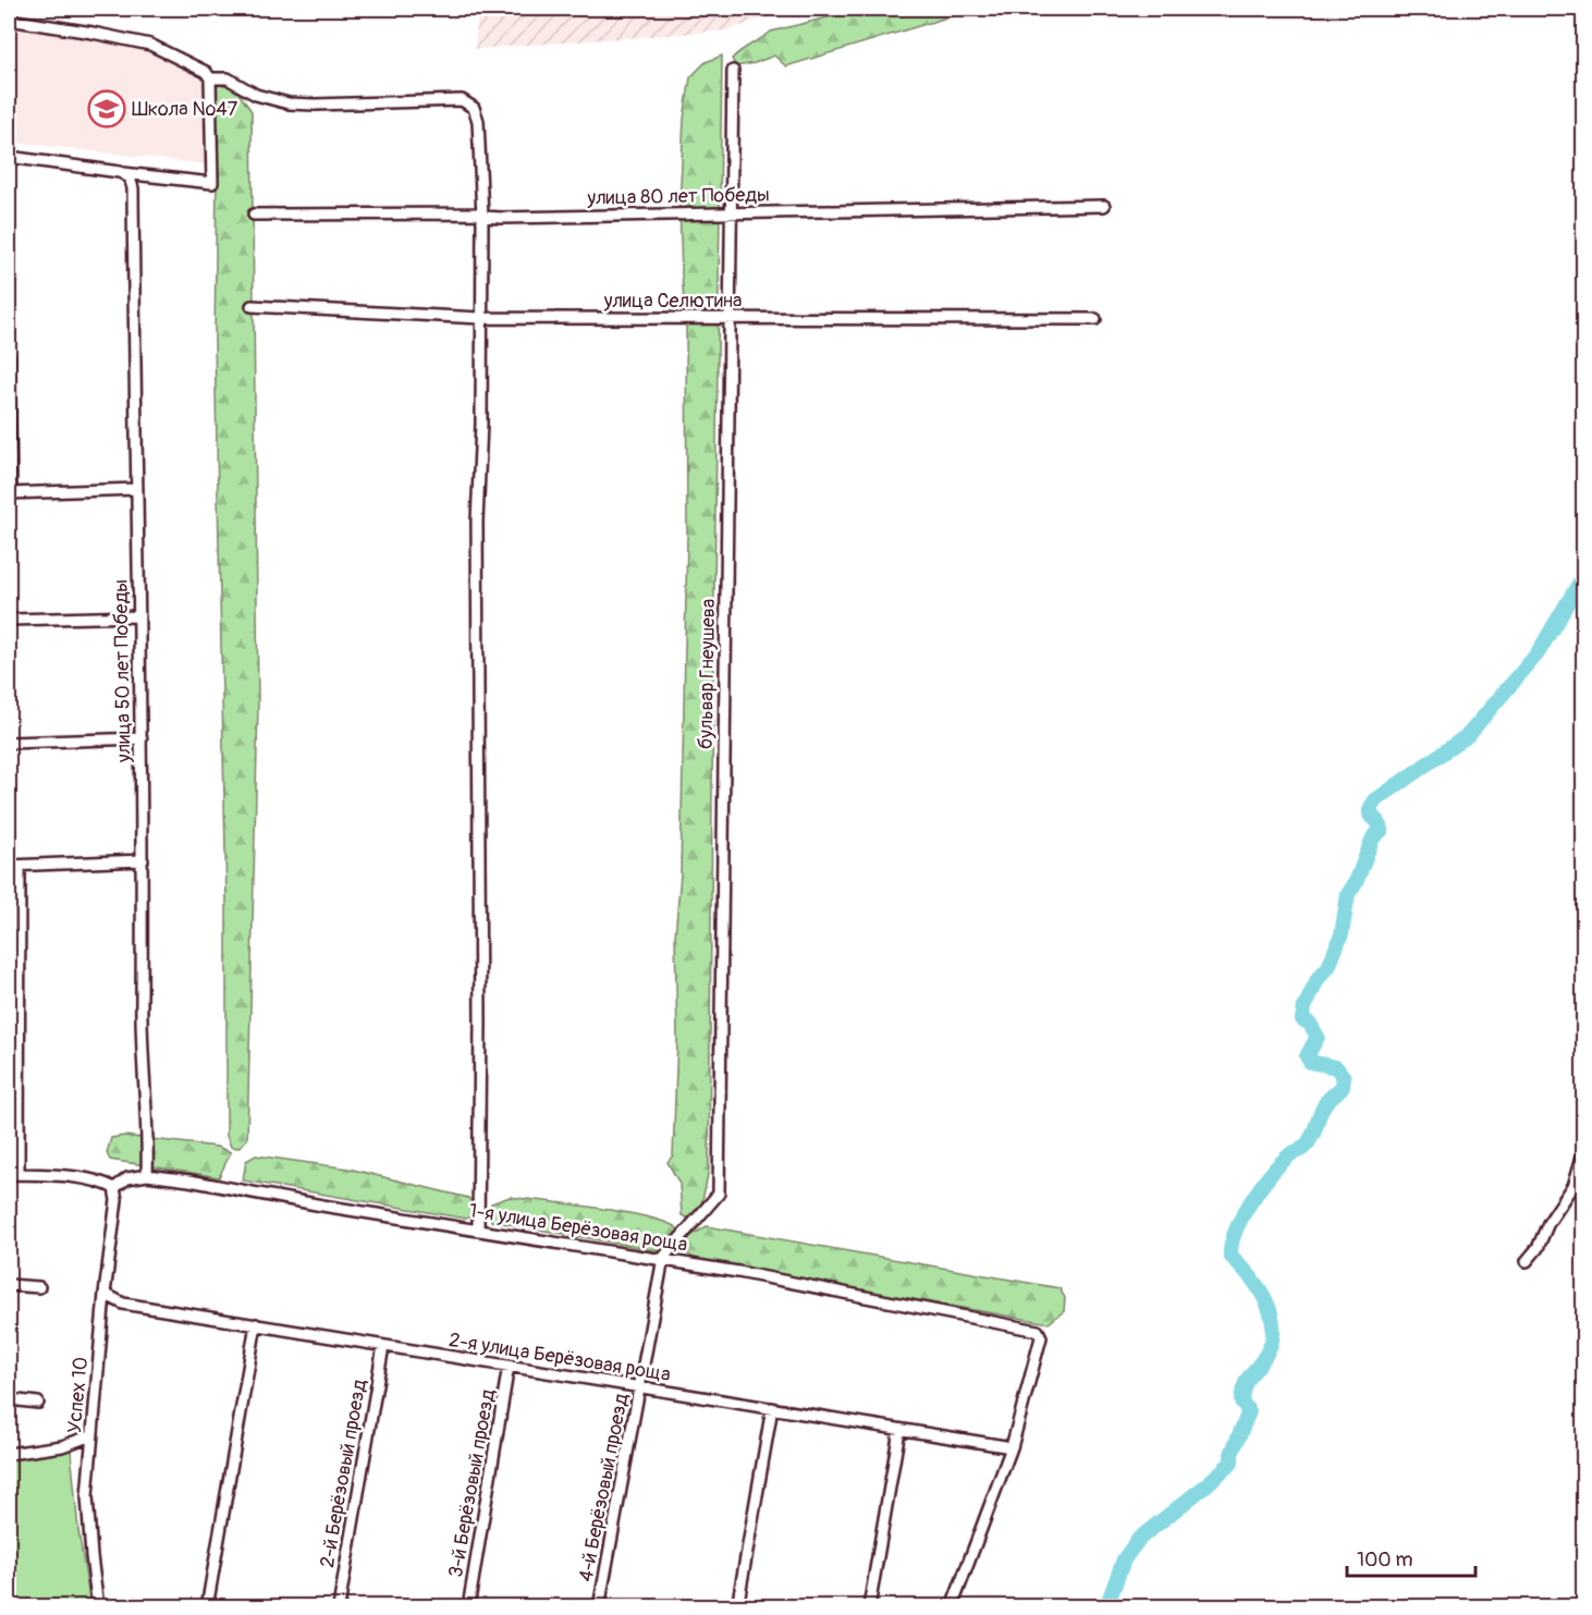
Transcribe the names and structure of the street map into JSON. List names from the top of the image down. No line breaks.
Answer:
{"streets":{"street":["улица 80 лет Победы","улица Селютина","улица 50 лет Победы","бульвар Гнеушева","1-я улица Берёзовая роща","2-я улица Берёзовая роща","Успех 10","2-й Берёзовый проезд","3-й Берёзовый проезд","4-й Берёзовый проезд"]},"crossings":[["улица 80 лет Победы","бульвар Гнеушева"],["улица Селютина","бульвар Гнеушева"],["улица 50 лет Победы","1-я улица Берёзовая роща"],["бульвар Гнеушева","1-я улица Берёзовая роща"],["бульвар Гнеушева","4-й Берёзовый проезд"],["1-я улица Берёзовая роща","2-я улица Берёзовая роща"],["1-я улица Берёзовая роща","Успех 10"],["1-я улица Берёзовая роща","4-й Берёзовый проезд"],["2-я улица Берёзовая роща","Успех 10"],["2-я улица Берёзовая роща","2-й Берёзовый проезд"],["2-я улица Берёзовая роща","3-й Берёзовый проезд"],["2-я улица Берёзовая роща","4-й Берёзовый проезд"]],"places":{"school or university":["Школа №47"]},"scale_bar":"100 m"}
